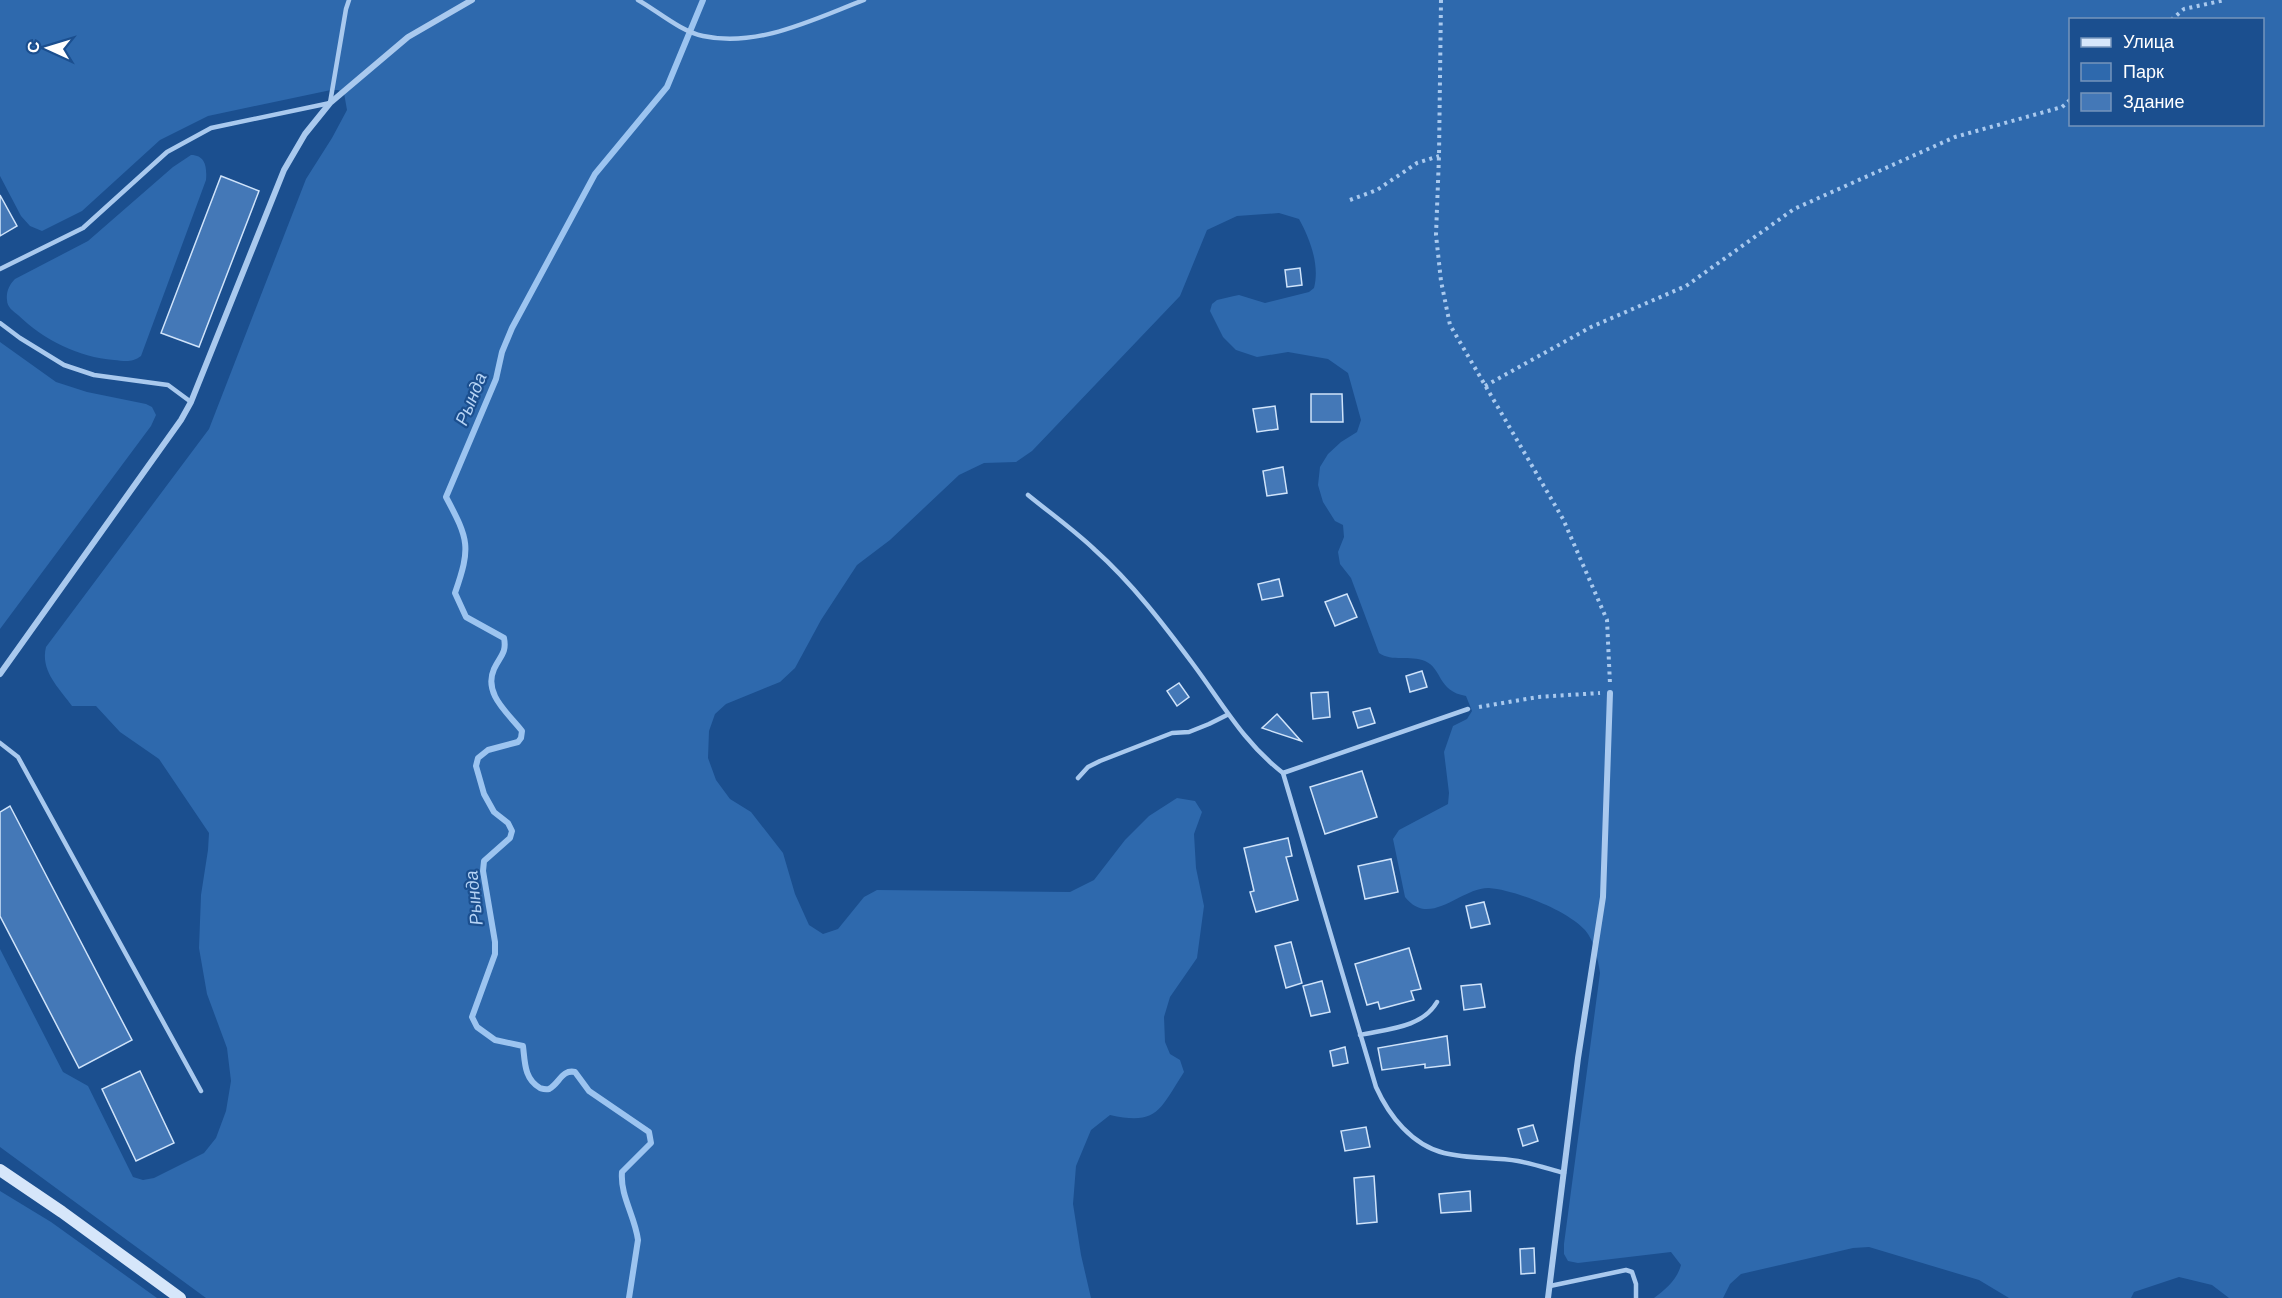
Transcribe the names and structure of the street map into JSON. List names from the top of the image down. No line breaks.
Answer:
{"water":["Рында"],"legend":["Улица","Парк","Здание"],"north":"left"}
